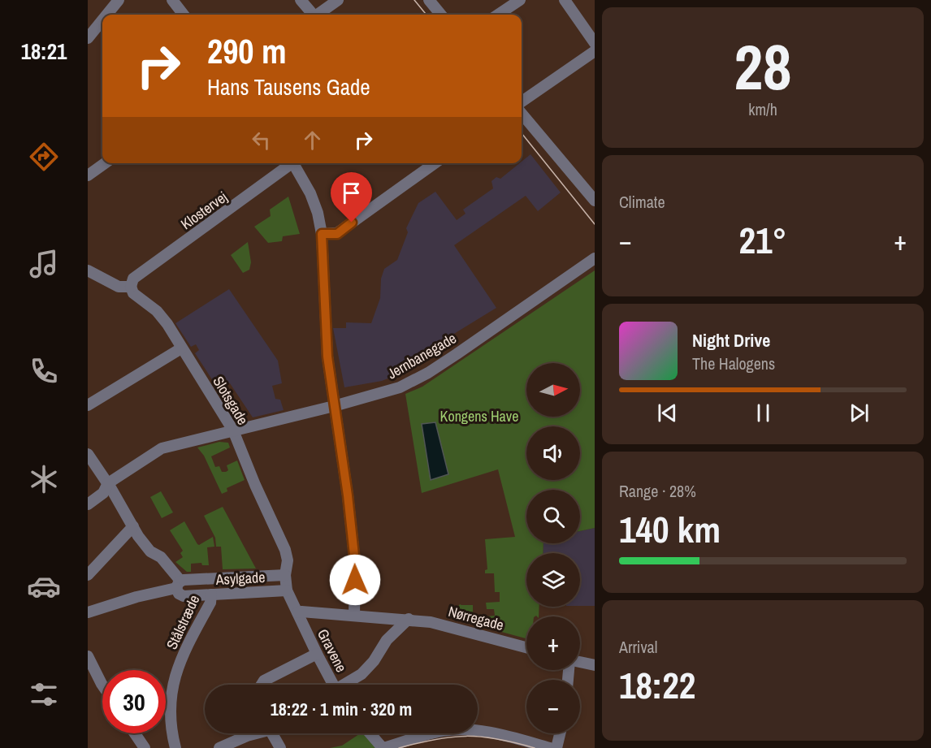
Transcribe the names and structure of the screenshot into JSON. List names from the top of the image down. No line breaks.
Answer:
{"streets":{"street":["Klostervej","Jernbanegade","Slotsgade","Asylgade","Nørregade","Stålstræde","Gravene"]},"crossings":[["Klostervej","Slotsgade"],["Jernbanegade","Slotsgade"],["Slotsgade","Asylgade"],["Asylgade","Stålstræde"],["Asylgade","Gravene"]],"parks":["Kongens Have"],"north":"right","page":{"tabs":"18:21","tile":[["28","km/h"],"Climate",["Range · 28%","140 km"],["Arrival","18:22"]],"turn":["290 m","Hans Tausens Gade"],"heat":["−","21°","+"],"song":["Night Drive","The Halogens"],"map_buttons":["+","−"],"limit":"30","trip":"18:22 · 1 min · 320 m"}}
